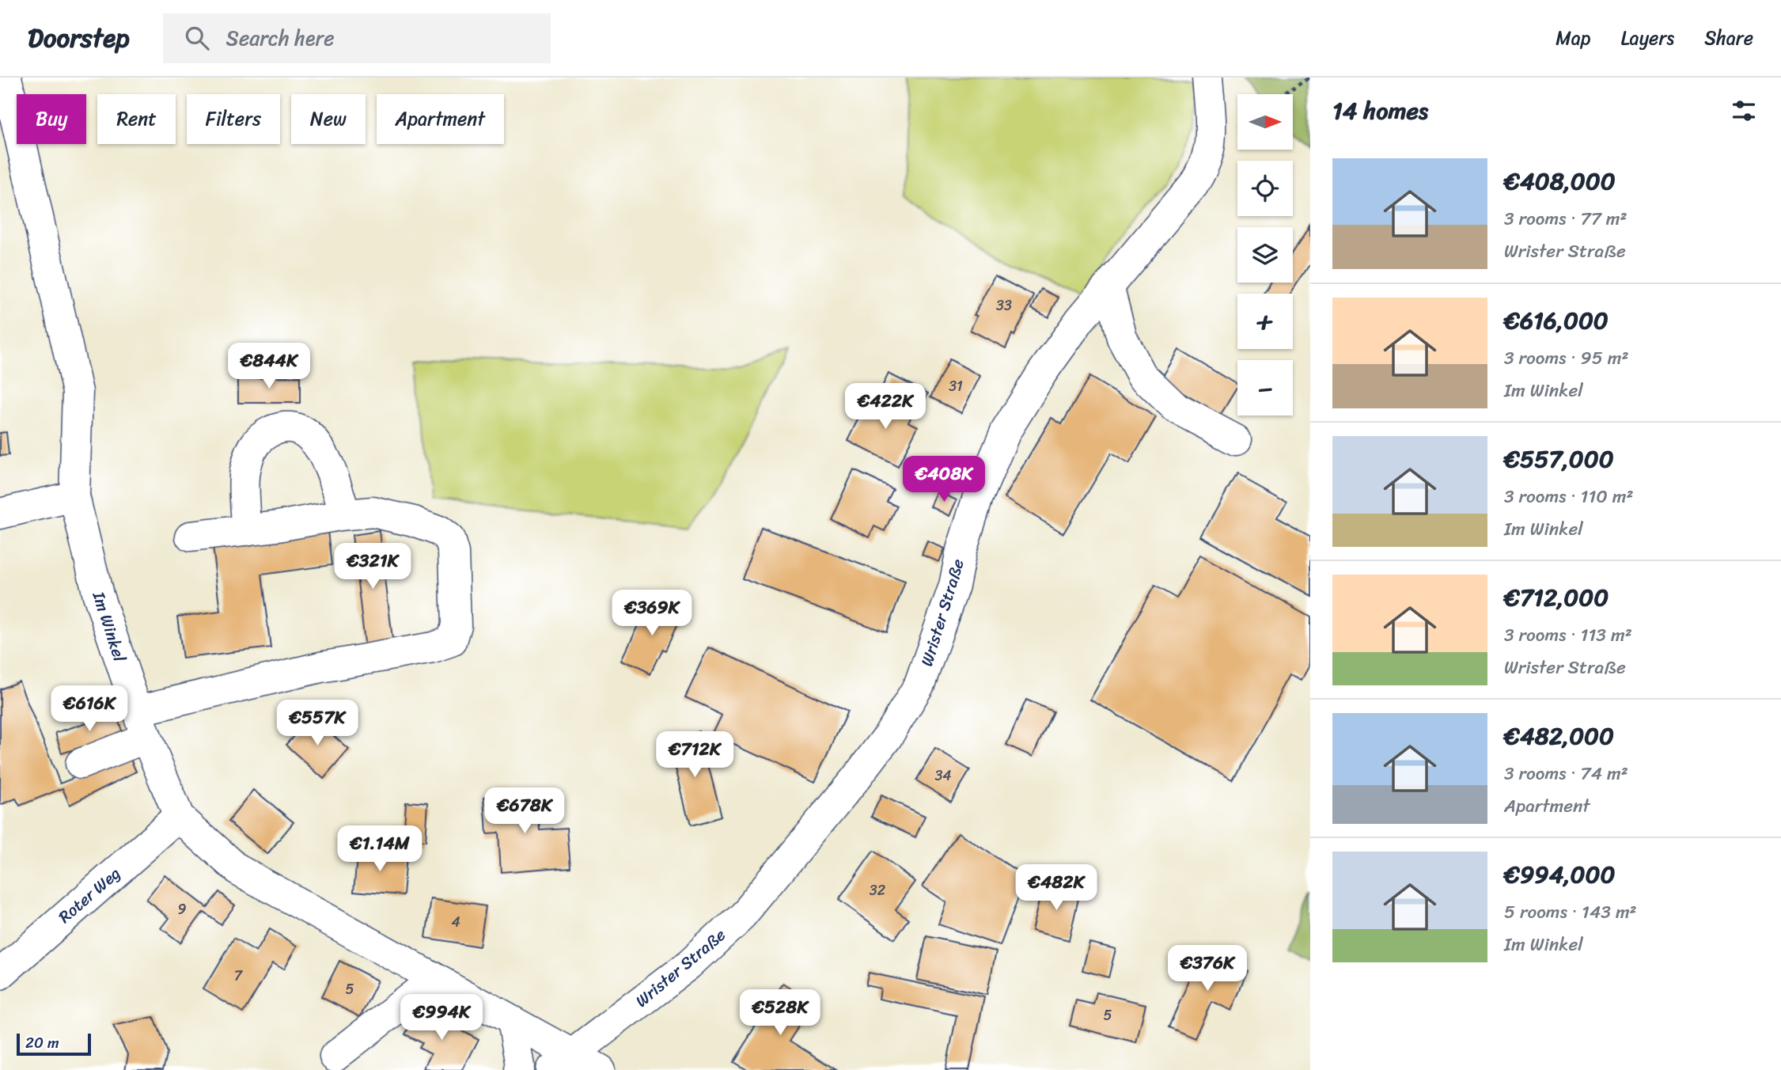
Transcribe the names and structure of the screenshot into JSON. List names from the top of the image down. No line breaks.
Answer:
{"streets":{"street":["Wrister Straße","Im Winkel","Roter Weg"]},"crossings":[["Wrister Straße","Im Winkel"],["Im Winkel","Roter Weg"]],"house_numbers":["33","31","34","32","9","4","7","5","5"],"scale_bar":"20 m","north":"right","page":{"header":"Doorstep","search":"Search here","nav":["Map","Layers","Share"],"heading":"14 homes","map_buttons":["+","−"],"chip":["Buy","Rent","Filters","New","Apartment"],"list":[{"name":"€408,000","note":"3 rooms · 77 m² · Wrister Straße"},{"name":"€616,000","note":"3 rooms · 95 m² · Im Winkel"},{"name":"€557,000","note":"3 rooms · 110 m² · Im Winkel"},{"name":"€712,000","note":"3 rooms · 113 m² · Wrister Straße"},{"name":"€482,000","note":"3 rooms · 74 m² · Apartment"},{"name":"€994,000","note":"5 rooms · 143 m² · Im Winkel"}],"price":["€844K","€422K","€408K","€321K","€369K","€616K","€557K","€712K","€678K","€1.14M","€482K","€376K","€528K","€994K"],"scale":"20 m"}}
